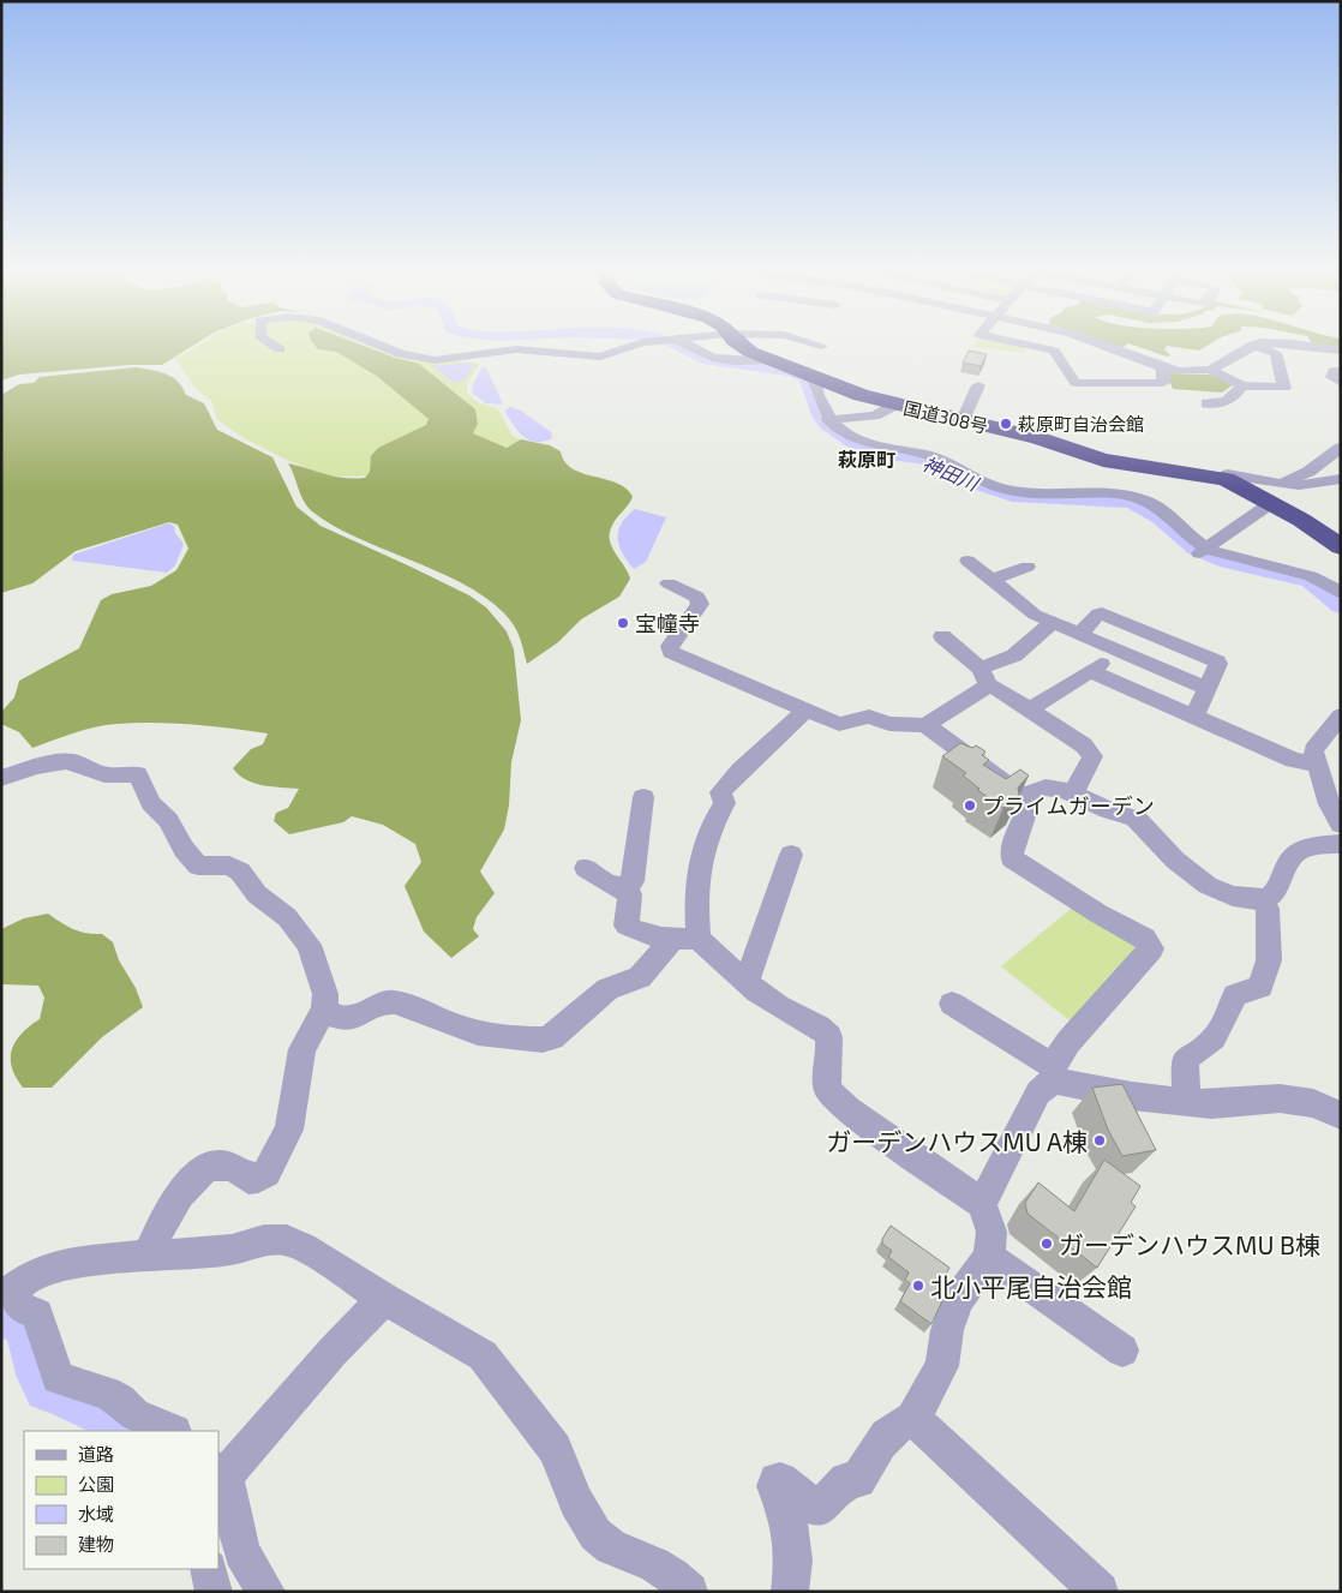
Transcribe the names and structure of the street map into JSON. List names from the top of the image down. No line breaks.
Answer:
{"streets":{"highway":["国道308号"]},"districts":["萩原町"],"water":["神田川"],"places":["萩原町自治会館","宝幢寺","プライムガーデン","ガーデンハウスMU A棟","ガーデンハウスMU B棟","北小平尾自治会館"],"legend":["道路","公園","水域","建物"]}
